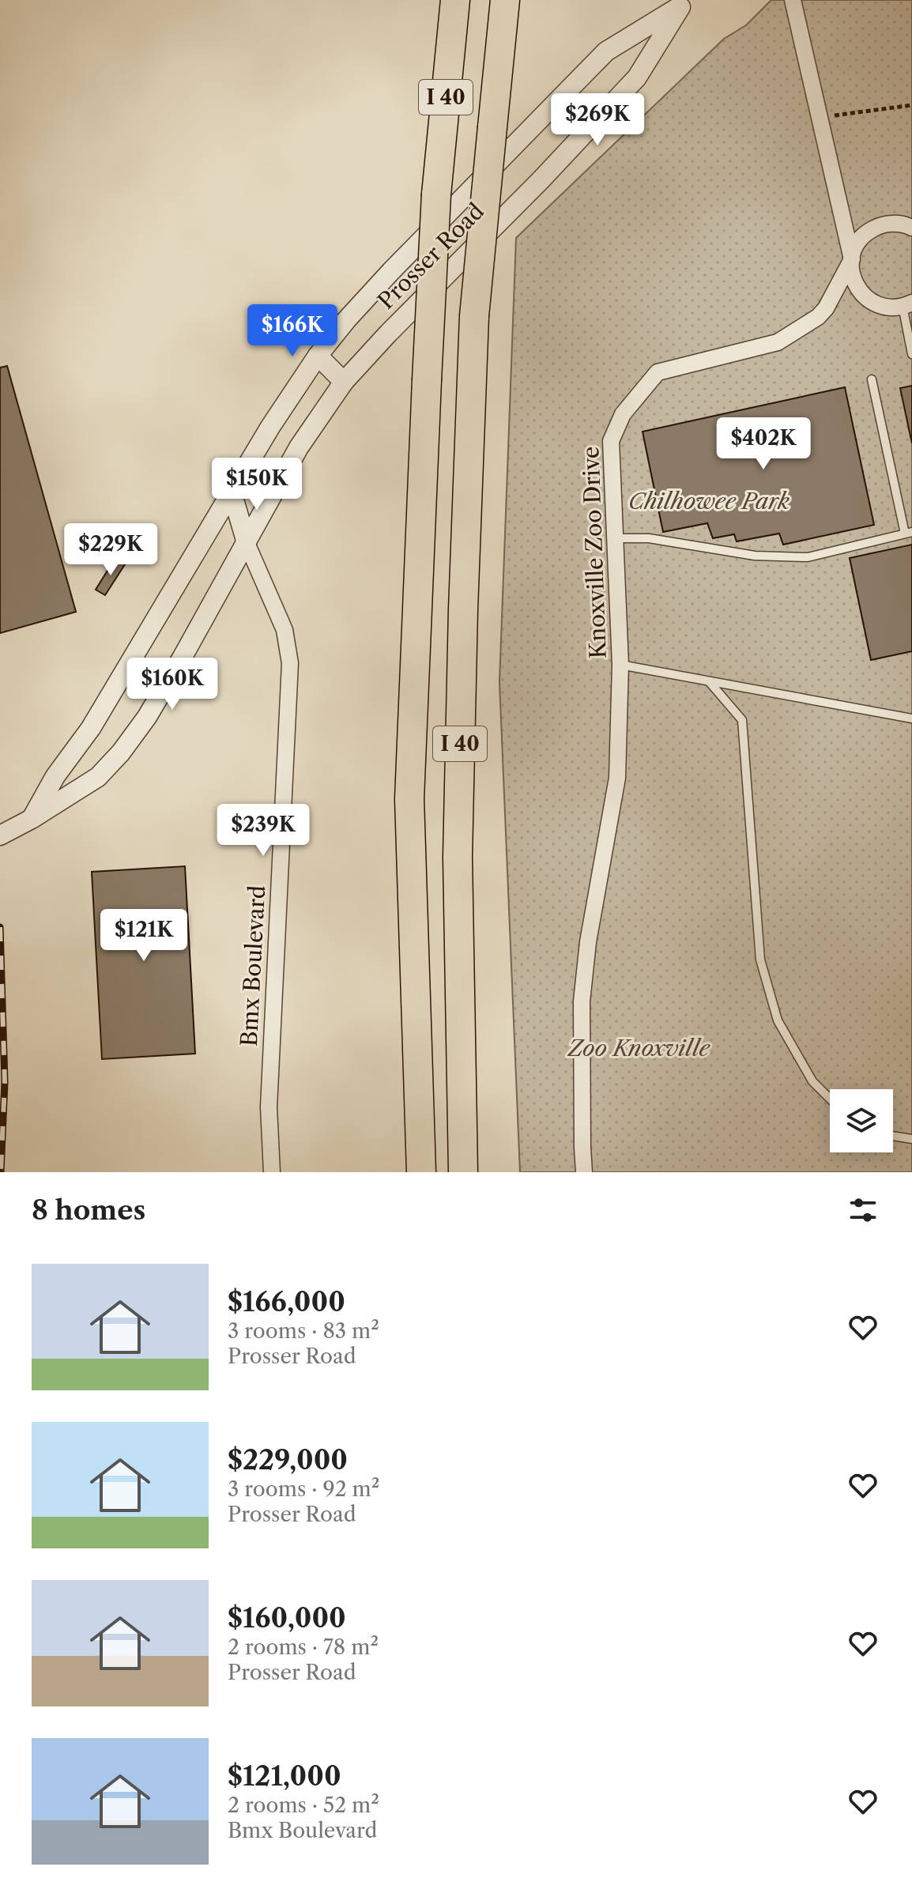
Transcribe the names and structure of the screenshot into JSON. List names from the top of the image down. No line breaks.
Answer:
{"streets":{"highway":["I 40"],"street":["Prosser Road","Knoxville Zoo Drive","Bmx Boulevard"]},"crossings":[["Prosser Road","Bmx Boulevard"]],"parks":["Chilhowee Park","Zoo Knoxville"],"page":{"price":["$269K","$166K","$402K","$150K","$229K","$160K","$239K","$121K"],"heading":"8 homes","list":[{"name":"$166,000","note":"3 rooms · 83 m² · Prosser Road"},{"name":"$229,000","note":"3 rooms · 92 m² · Prosser Road"},{"name":"$160,000","note":"2 rooms · 78 m² · Prosser Road"},{"name":"$121,000","note":"2 rooms · 52 m² · Bmx Boulevard"}]}}
